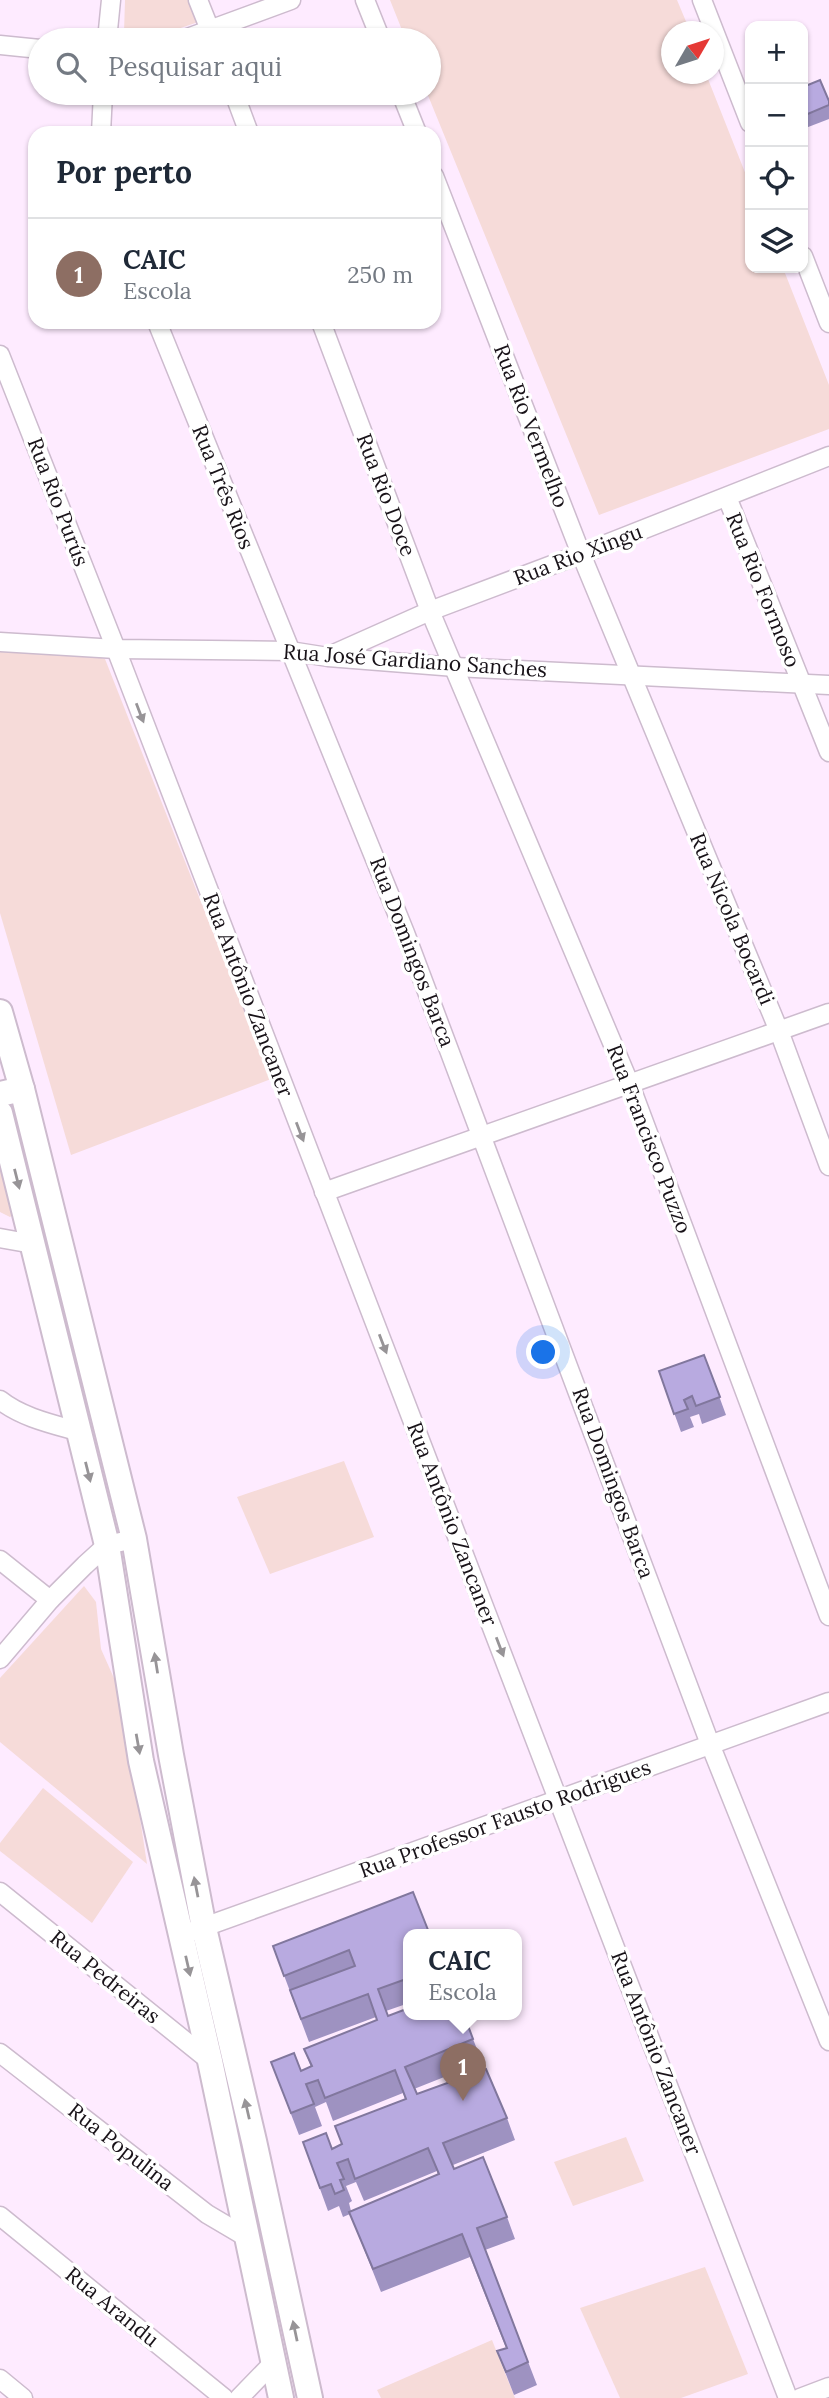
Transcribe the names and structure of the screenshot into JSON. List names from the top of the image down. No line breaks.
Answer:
{"streets":{"street":["Rua Rio Vermelho","Rua Três Rios","Rua Rio Doce","Rua Rio Purús","Rua Rio Xingu","Rua Rio Formoso","Rua José Gardiano Sanches","Rua Nicola Bocardi","Rua Domingos Barca","Rua Antônio Zancaner","Rua Francisco Puzzo","Rua Professor Fausto Rodrigues","Rua Pedreiras","Rua Populina","Rua Arandu"]},"crossings":[["Rua Rio Vermelho","Rua Rio Xingu"],["Rua Rio Vermelho","Rua José Gardiano Sanches"],["Rua Rio Vermelho","Rua Nicola Bocardi"],["Rua Três Rios","Rua José Gardiano Sanches"],["Rua Três Rios","Rua Domingos Barca"],["Rua Rio Doce","Rua Rio Xingu"],["Rua Rio Doce","Rua José Gardiano Sanches"],["Rua Rio Doce","Rua Francisco Puzzo"],["Rua Rio Purús","Rua José Gardiano Sanches"],["Rua Rio Purús","Rua Antônio Zancaner"],["Rua Rio Xingu","Rua Rio Formoso"],["Rua Rio Xingu","Rua José Gardiano Sanches"],["Rua Rio Formoso","Rua José Gardiano Sanches"],["Rua José Gardiano Sanches","Rua Nicola Bocardi"],["Rua José Gardiano Sanches","Rua Domingos Barca"],["Rua José Gardiano Sanches","Rua Antônio Zancaner"],["Rua José Gardiano Sanches","Rua Francisco Puzzo"],["Rua Domingos Barca","Rua Professor Fausto Rodrigues"],["Rua Antônio Zancaner","Rua Professor Fausto Rodrigues"]],"one_way":["Rua Antônio Zancaner"],"north":"top right","page":{"map_buttons":["+","−"],"search":"Pesquisar aqui","heading":"Por perto","list":[{"mark":"1","name":"CAIC","note":"Escola","value":"250 m"}],"popup":["CAIC","Escola"],"pins":"1"}}
